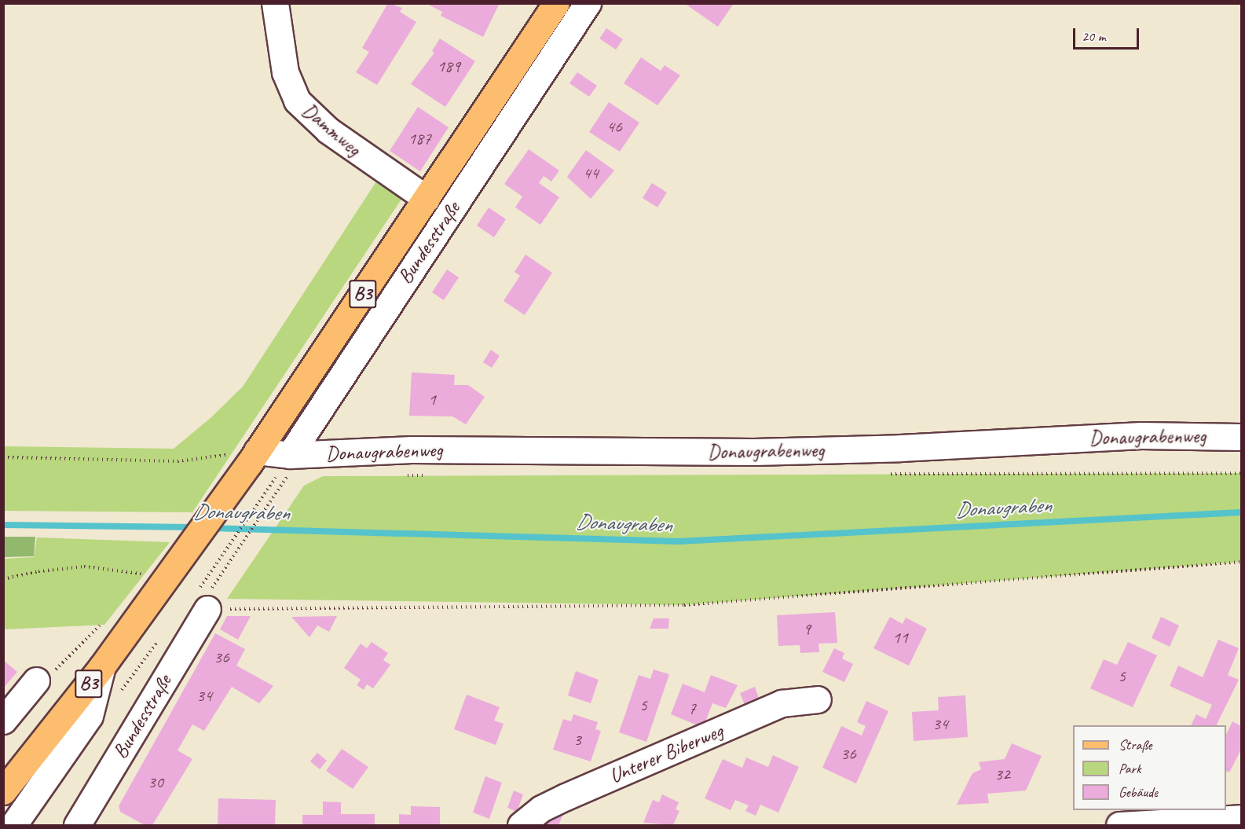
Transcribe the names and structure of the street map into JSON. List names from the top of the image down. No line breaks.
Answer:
{"streets":{"main road":["B3"],"street":["Dammweg","Bundesstraße","Donaugrabenweg","Unterer Biberweg"]},"crossings":[["Dammweg","B3"],["Bundesstraße","Donaugrabenweg"]],"water":["Donaugraben"],"house_numbers":["189","46","187","44","1","9","11","36","5","34","5","7","34","3","36","32","30"],"legend":["Straße","Park","Gebäude"],"scale_bar":"20 m"}
